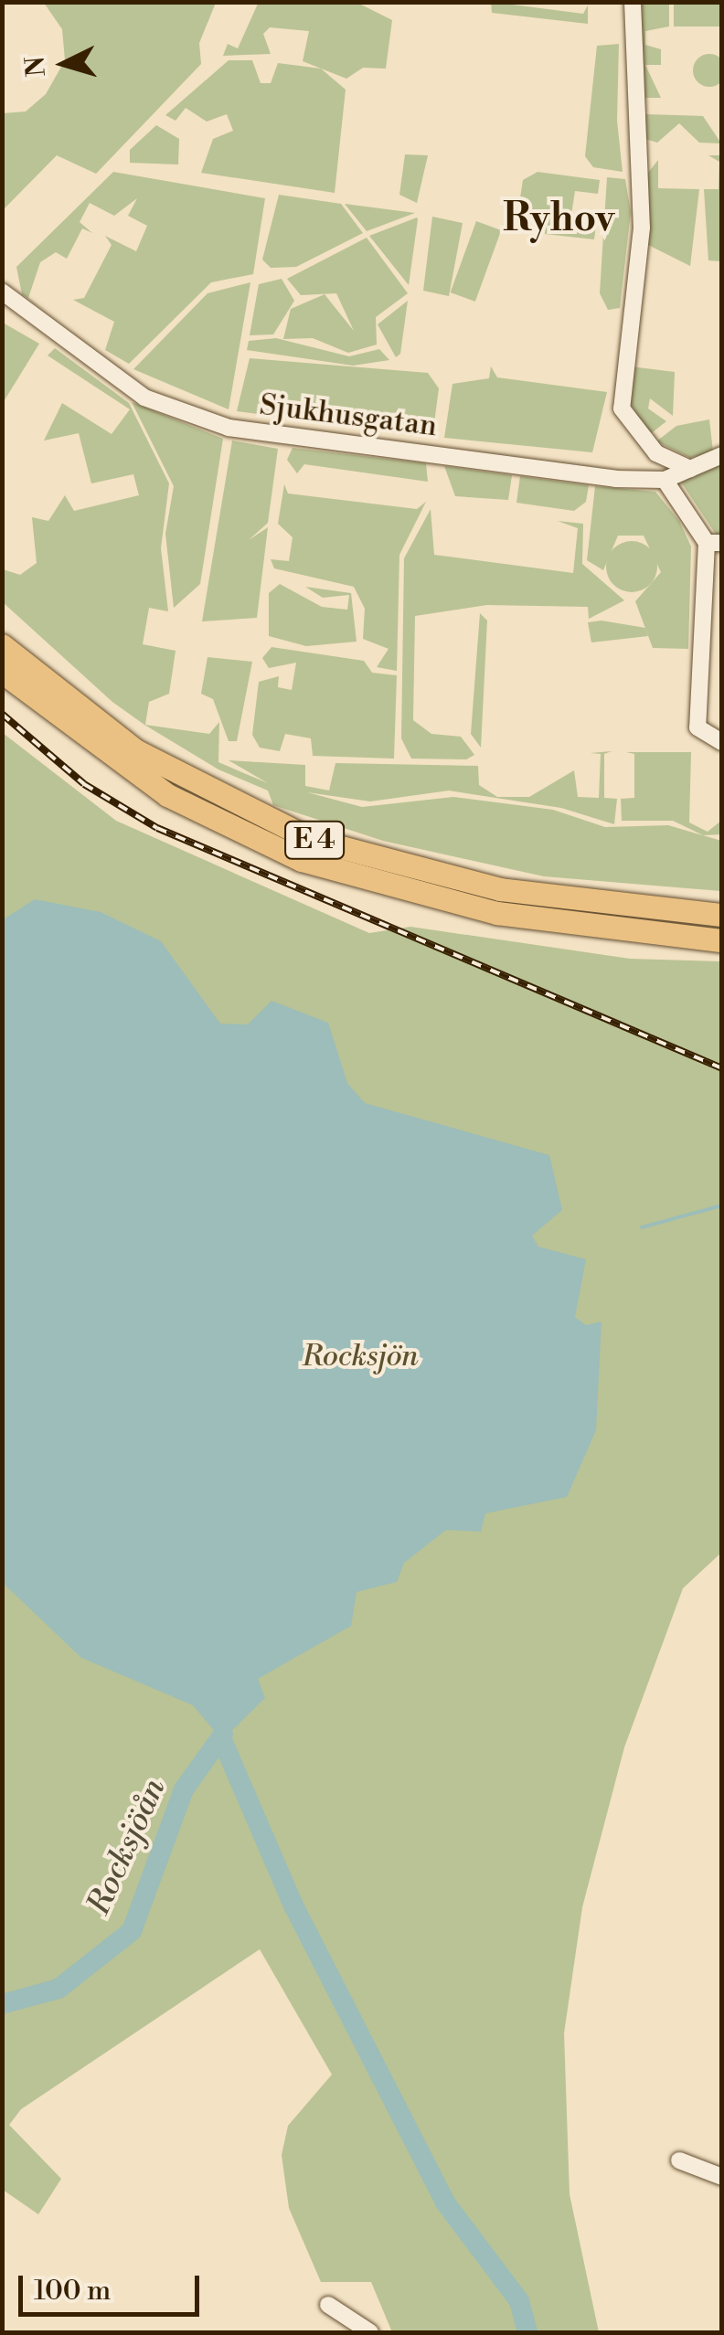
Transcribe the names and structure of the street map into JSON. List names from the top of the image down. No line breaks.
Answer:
{"streets":{"highway":["E 4"],"street":["Sjukhusgatan"]},"districts":["Ryhov"],"water":["Rocksjöån"],"parks":["Rocksjön"],"scale_bar":"100 m","north":"left"}
